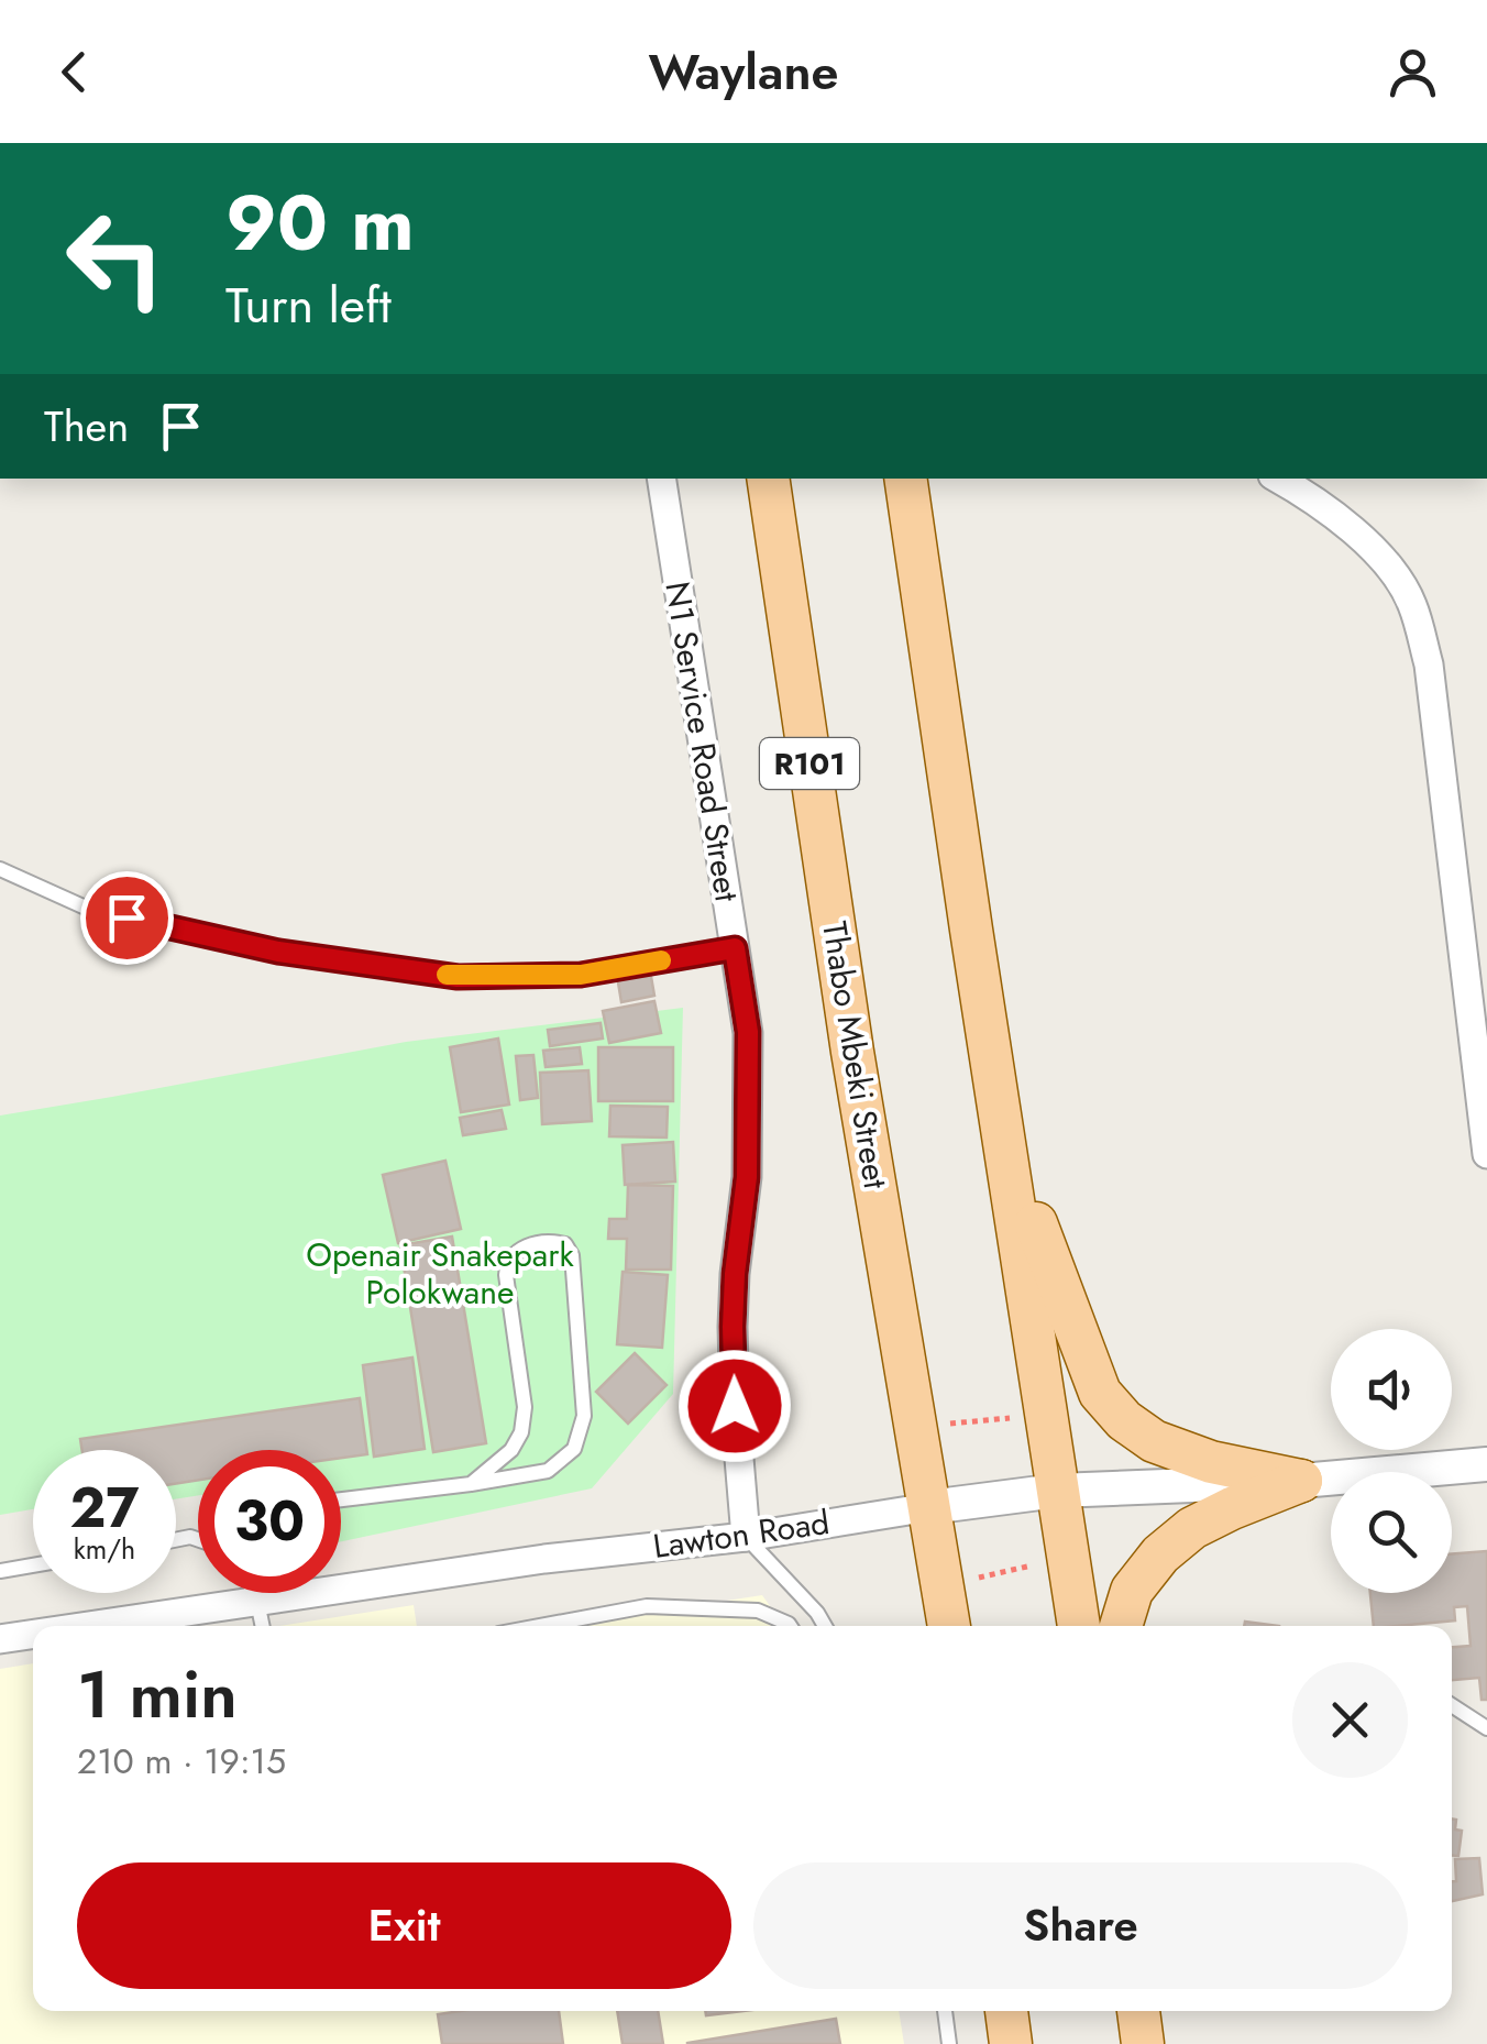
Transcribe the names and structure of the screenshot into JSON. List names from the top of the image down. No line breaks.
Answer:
{"streets":{"main road":["R101","Thabo Mbeki Street"],"street":["N1 Service Road Street","Lawton Road"]},"crossings":[["N1 Service Road Street","Lawton Road"],["Thabo Mbeki Street","Lawton Road"]],"parks":["Openair Snakepark Polokwane"],"page":{"header":"Waylane","turn":["90 m","Turn left"],"then":"Then","speed":"27 km/h","limit":"30","heading":["1 min","210 m · 19:15"],"buttons":["Exit","Share"]}}
